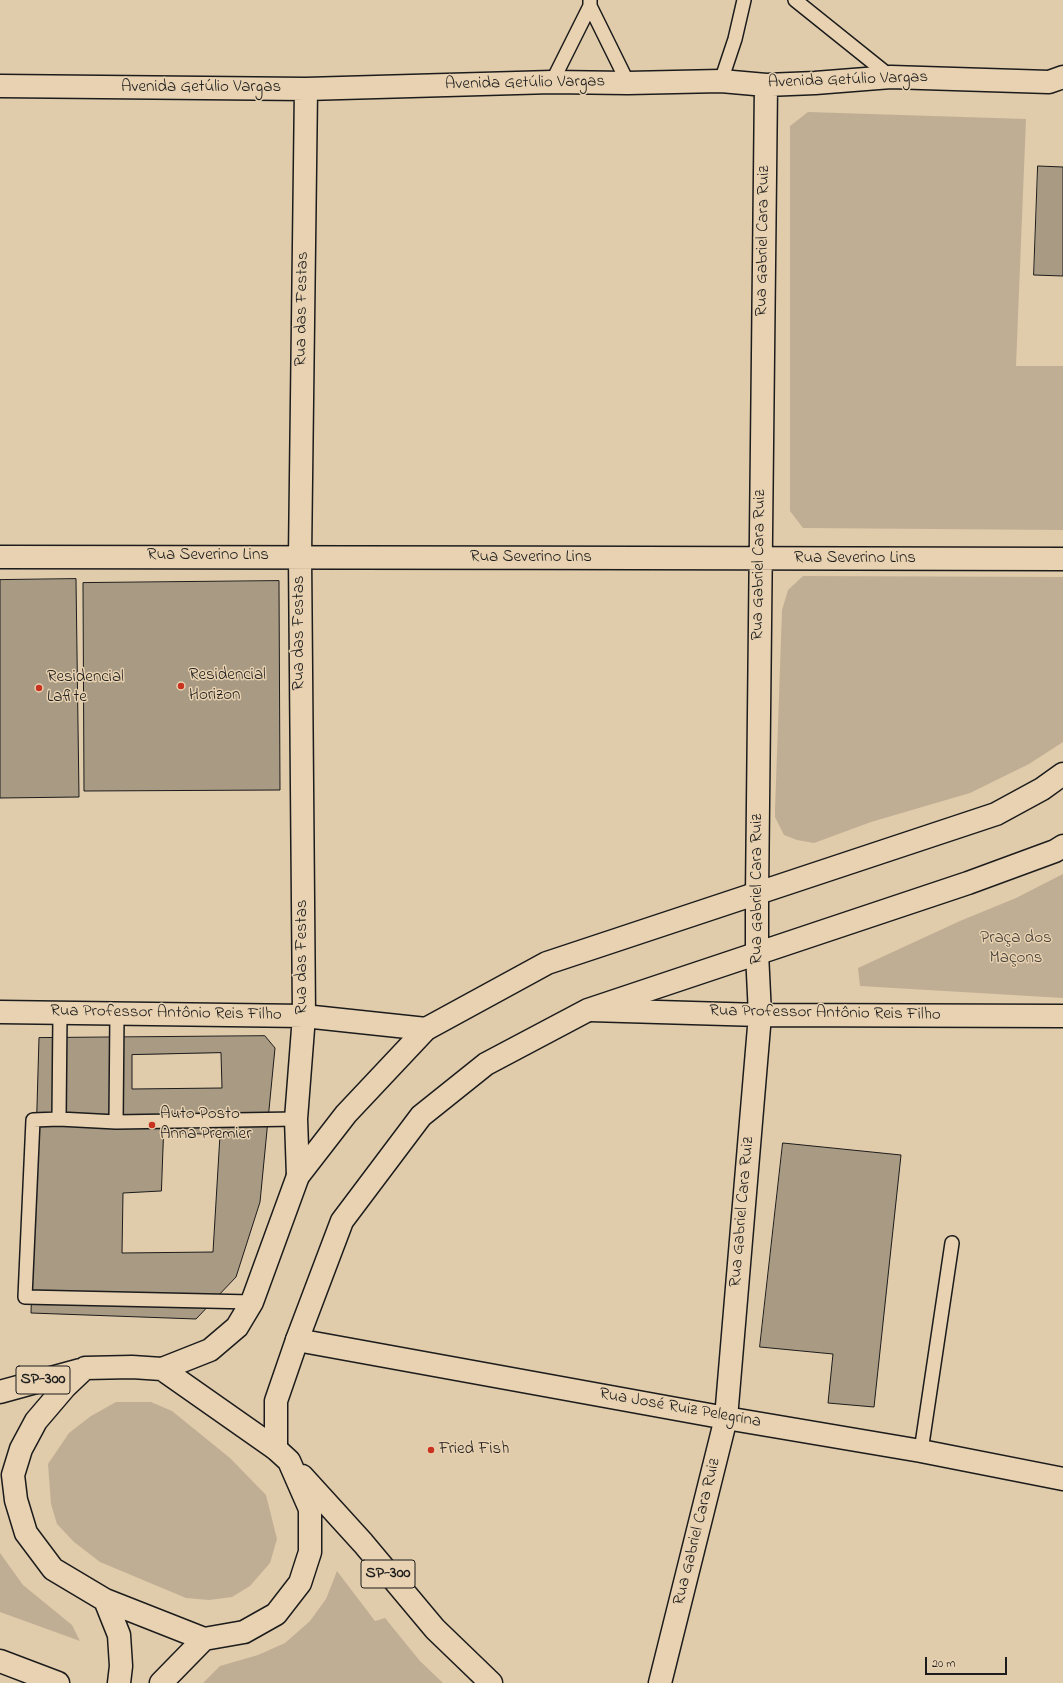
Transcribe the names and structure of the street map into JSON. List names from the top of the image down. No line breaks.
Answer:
{"streets":{"main road":["Avenida Getúlio Vargas","Rua Gabriel Cara Ruiz","Rua das Festas","Rua Severino Lins","Rua Professor Antônio Reis Filho","SP-300","Rua José Ruiz Pelegrina"]},"crossings":[["Avenida Getúlio Vargas","Rua Gabriel Cara Ruiz"],["Avenida Getúlio Vargas","Rua das Festas"],["Rua Gabriel Cara Ruiz","Rua Severino Lins"],["Rua Gabriel Cara Ruiz","Rua Professor Antônio Reis Filho"],["Rua Gabriel Cara Ruiz","Rua José Ruiz Pelegrina"],["Rua das Festas","Rua Severino Lins"],["Rua das Festas","Rua Professor Antônio Reis Filho"]],"parks":["Praça dos Maçons"],"places":["Residencial Horizon","Residencial Lafite","Auto Posto Anna Premier","Fried Fish"],"scale_bar":"20 m"}
